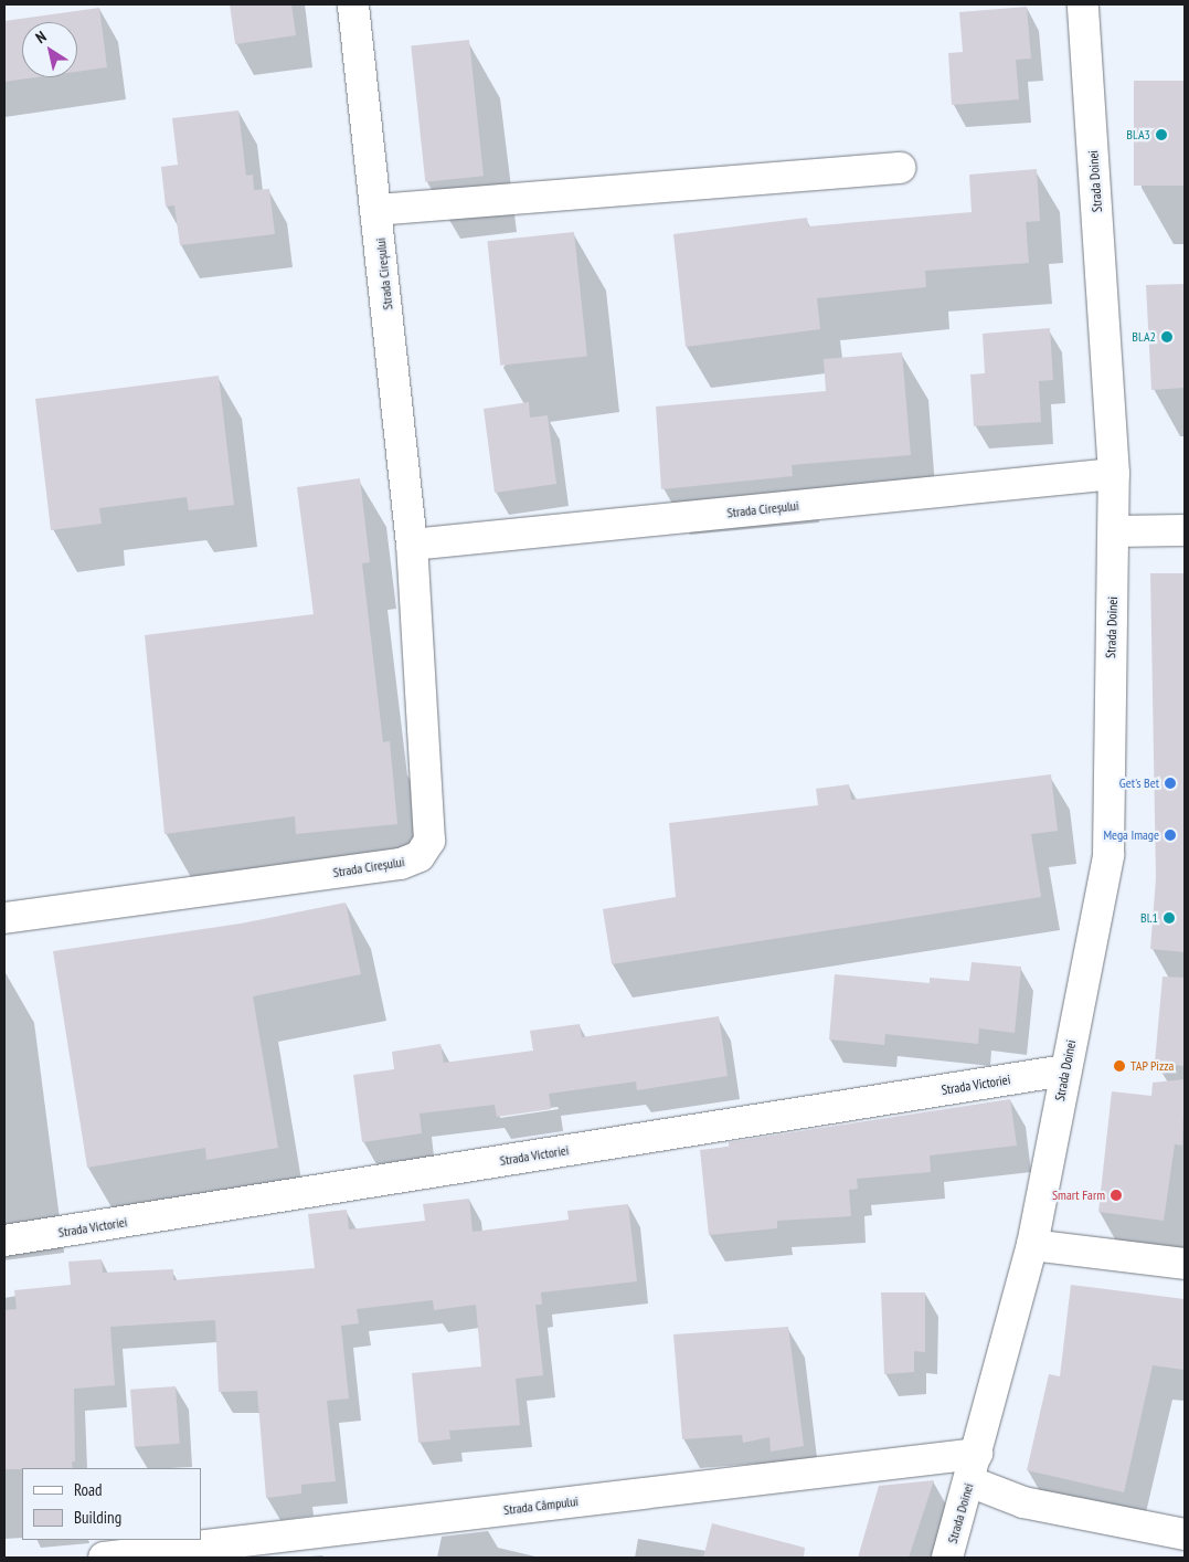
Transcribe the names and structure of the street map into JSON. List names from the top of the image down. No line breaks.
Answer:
{"streets":{"street":["Strada Doinei","Strada Cireșului","Strada Victoriei","Strada Câmpului"]},"crossings":[["Strada Doinei","Strada Cireșului"],["Strada Doinei","Strada Victoriei"],["Strada Doinei","Strada Câmpului"]],"places":["Bl.A3","Bl.A2","Get's Bet","Mega Image","Bl.1","TAP Pizza","Smart Farm"],"legend":["Road","Building"],"north":"top left"}
